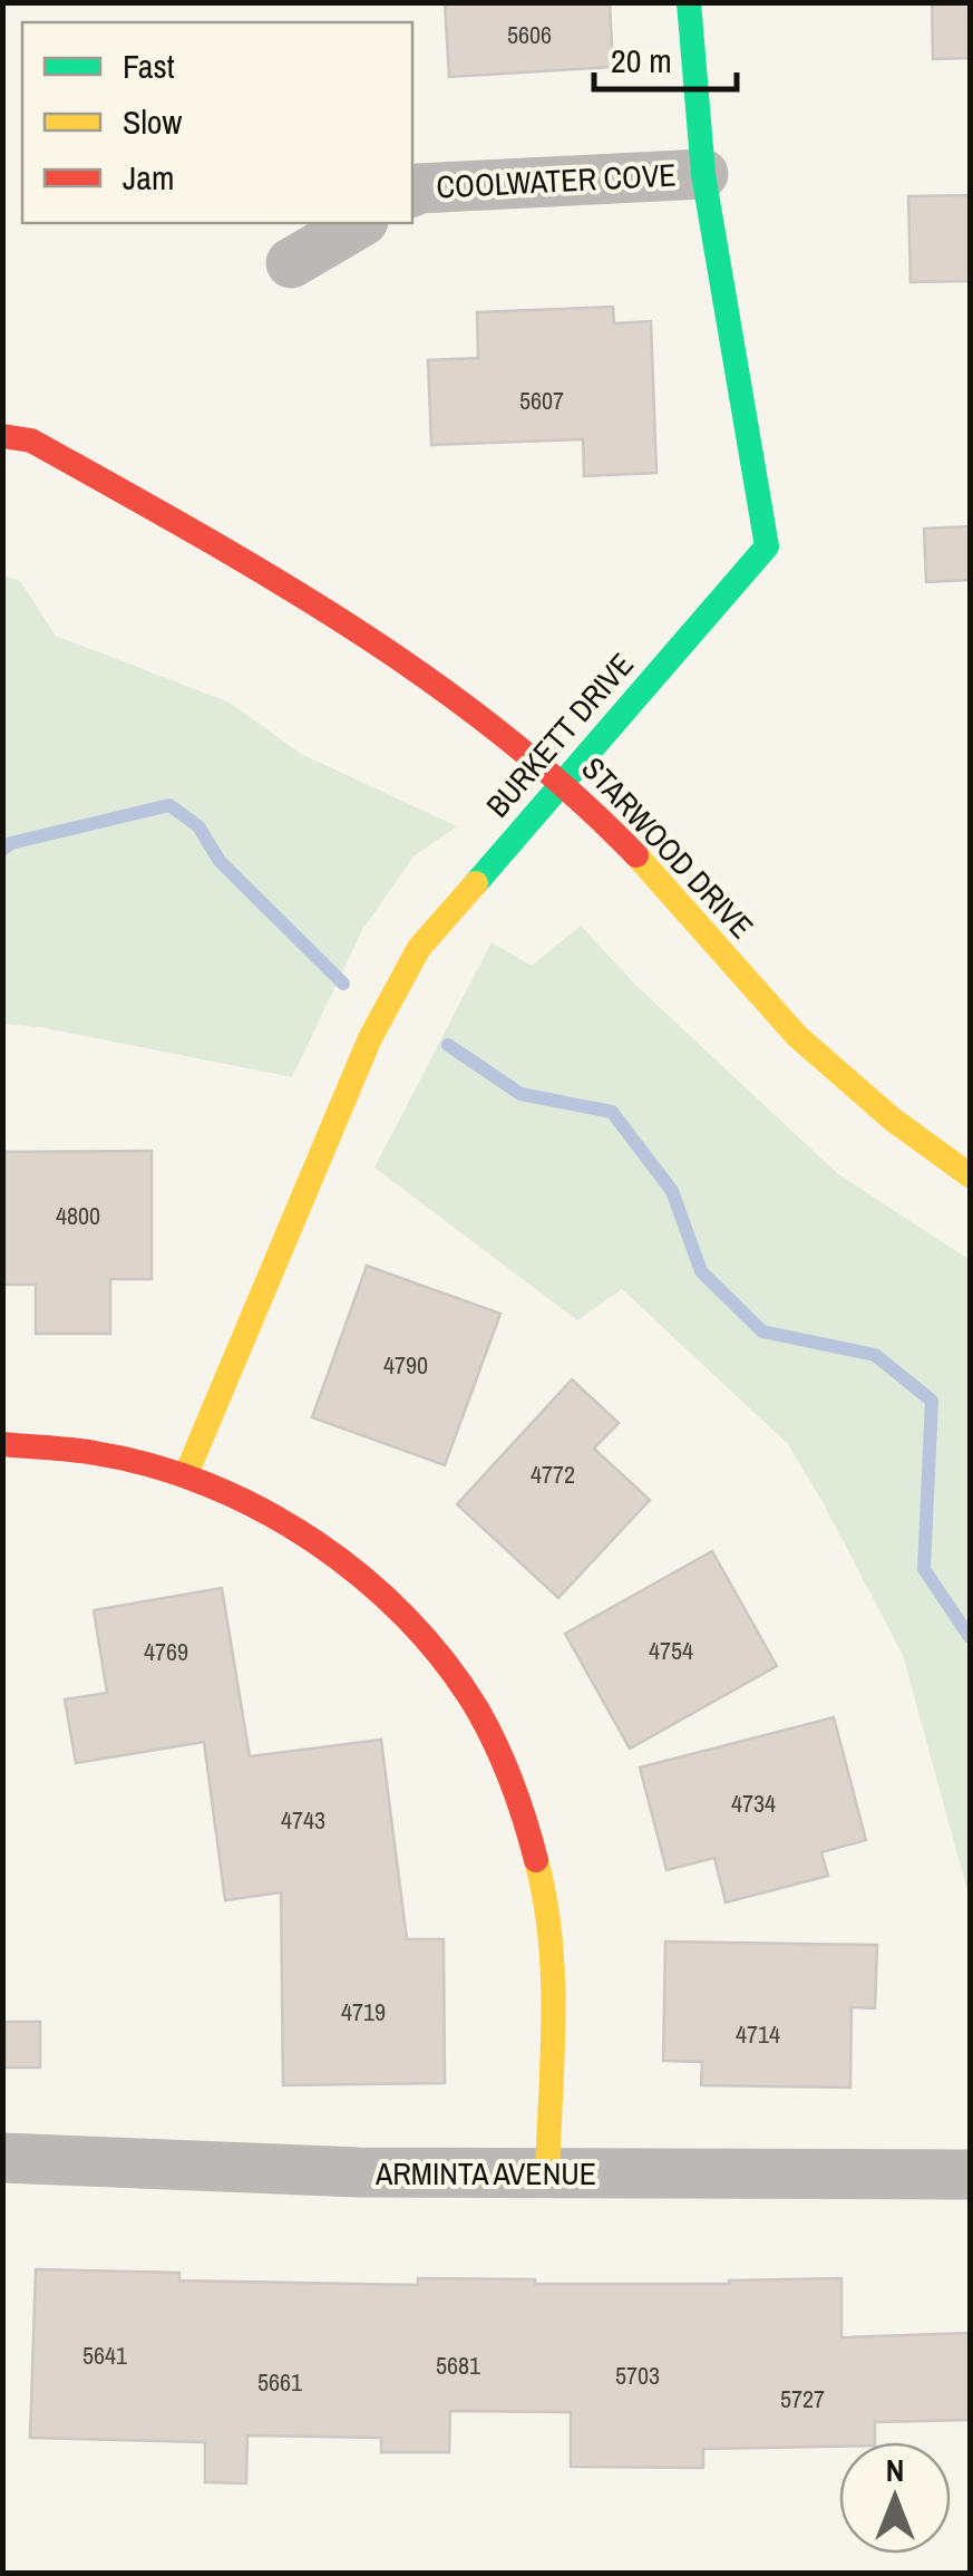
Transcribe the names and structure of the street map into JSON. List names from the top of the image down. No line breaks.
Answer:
{"streets":{"street":["COOLWATER COVE","BURKETT DRIVE","STARWOOD DRIVE","ARMINTA AVENUE"]},"crossings":[["COOLWATER COVE","BURKETT DRIVE"],["BURKETT DRIVE","STARWOOD DRIVE"]],"house_numbers":["5606","5607","4800","4790","4772","4754","4769","4734","4743","4719","4714","5641","5681","5703","5661","5727"],"legend":["Fast","Slow","Jam"],"scale_bar":"20 m","north":"top"}
